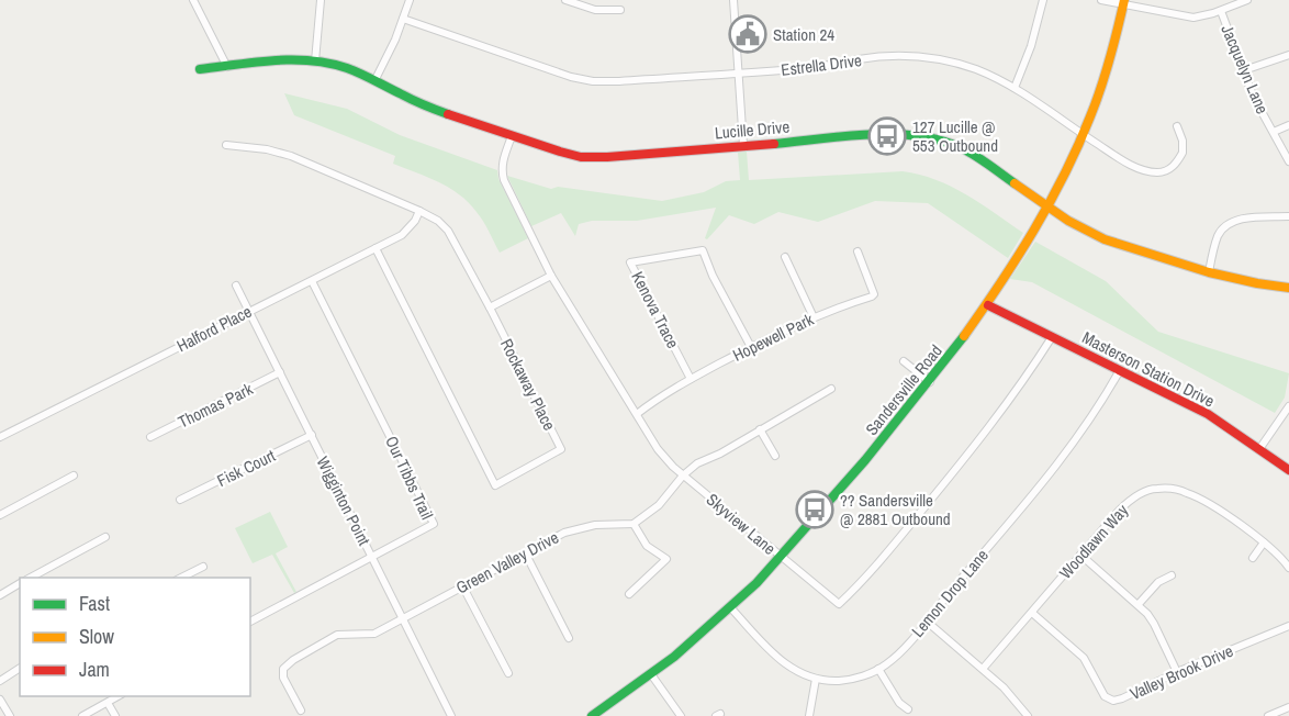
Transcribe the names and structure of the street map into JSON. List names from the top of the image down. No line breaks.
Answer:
{"streets":{"street":["Estrella Drive","Jacquelyn Lane","Lucille Drive","Kenova Trace","Halford Place","Hopewell Park","Masterson Station Drive","Rockaway Place","Sandersville Road","Thomas Park","Fisk Court","Our Tibbs Trail","Wigginton Point","Skyview Lane","Woodlawn Way","Green Valley Drive","Lemon Drop Lane","Valley Brook Drive"]},"crossings":[["Estrella Drive","Sandersville Road"],["Lucille Drive","Sandersville Road"],["Lucille Drive","Skyview Lane"],["Kenova Trace","Hopewell Park"],["Halford Place","Rockaway Place"],["Halford Place","Our Tibbs Trail"],["Halford Place","Wigginton Point"],["Hopewell Park","Skyview Lane"],["Masterson Station Drive","Sandersville Road"],["Masterson Station Drive","Skyview Lane"],["Masterson Station Drive","Lemon Drop Lane"],["Sandersville Road","Skyview Lane"],["Sandersville Road","Lemon Drop Lane"],["Thomas Park","Wigginton Point"],["Fisk Court","Wigginton Point"],["Our Tibbs Trail","Wigginton Point"],["Wigginton Point","Green Valley Drive"],["Woodlawn Way","Valley Brook Drive"]],"places":{"public building":["Station 24"],"bus stop":["127 Lucille @ 553 Outbound","?? Sandersville @ 2881 Outbound"]},"legend":["Fast","Slow","Jam"]}
